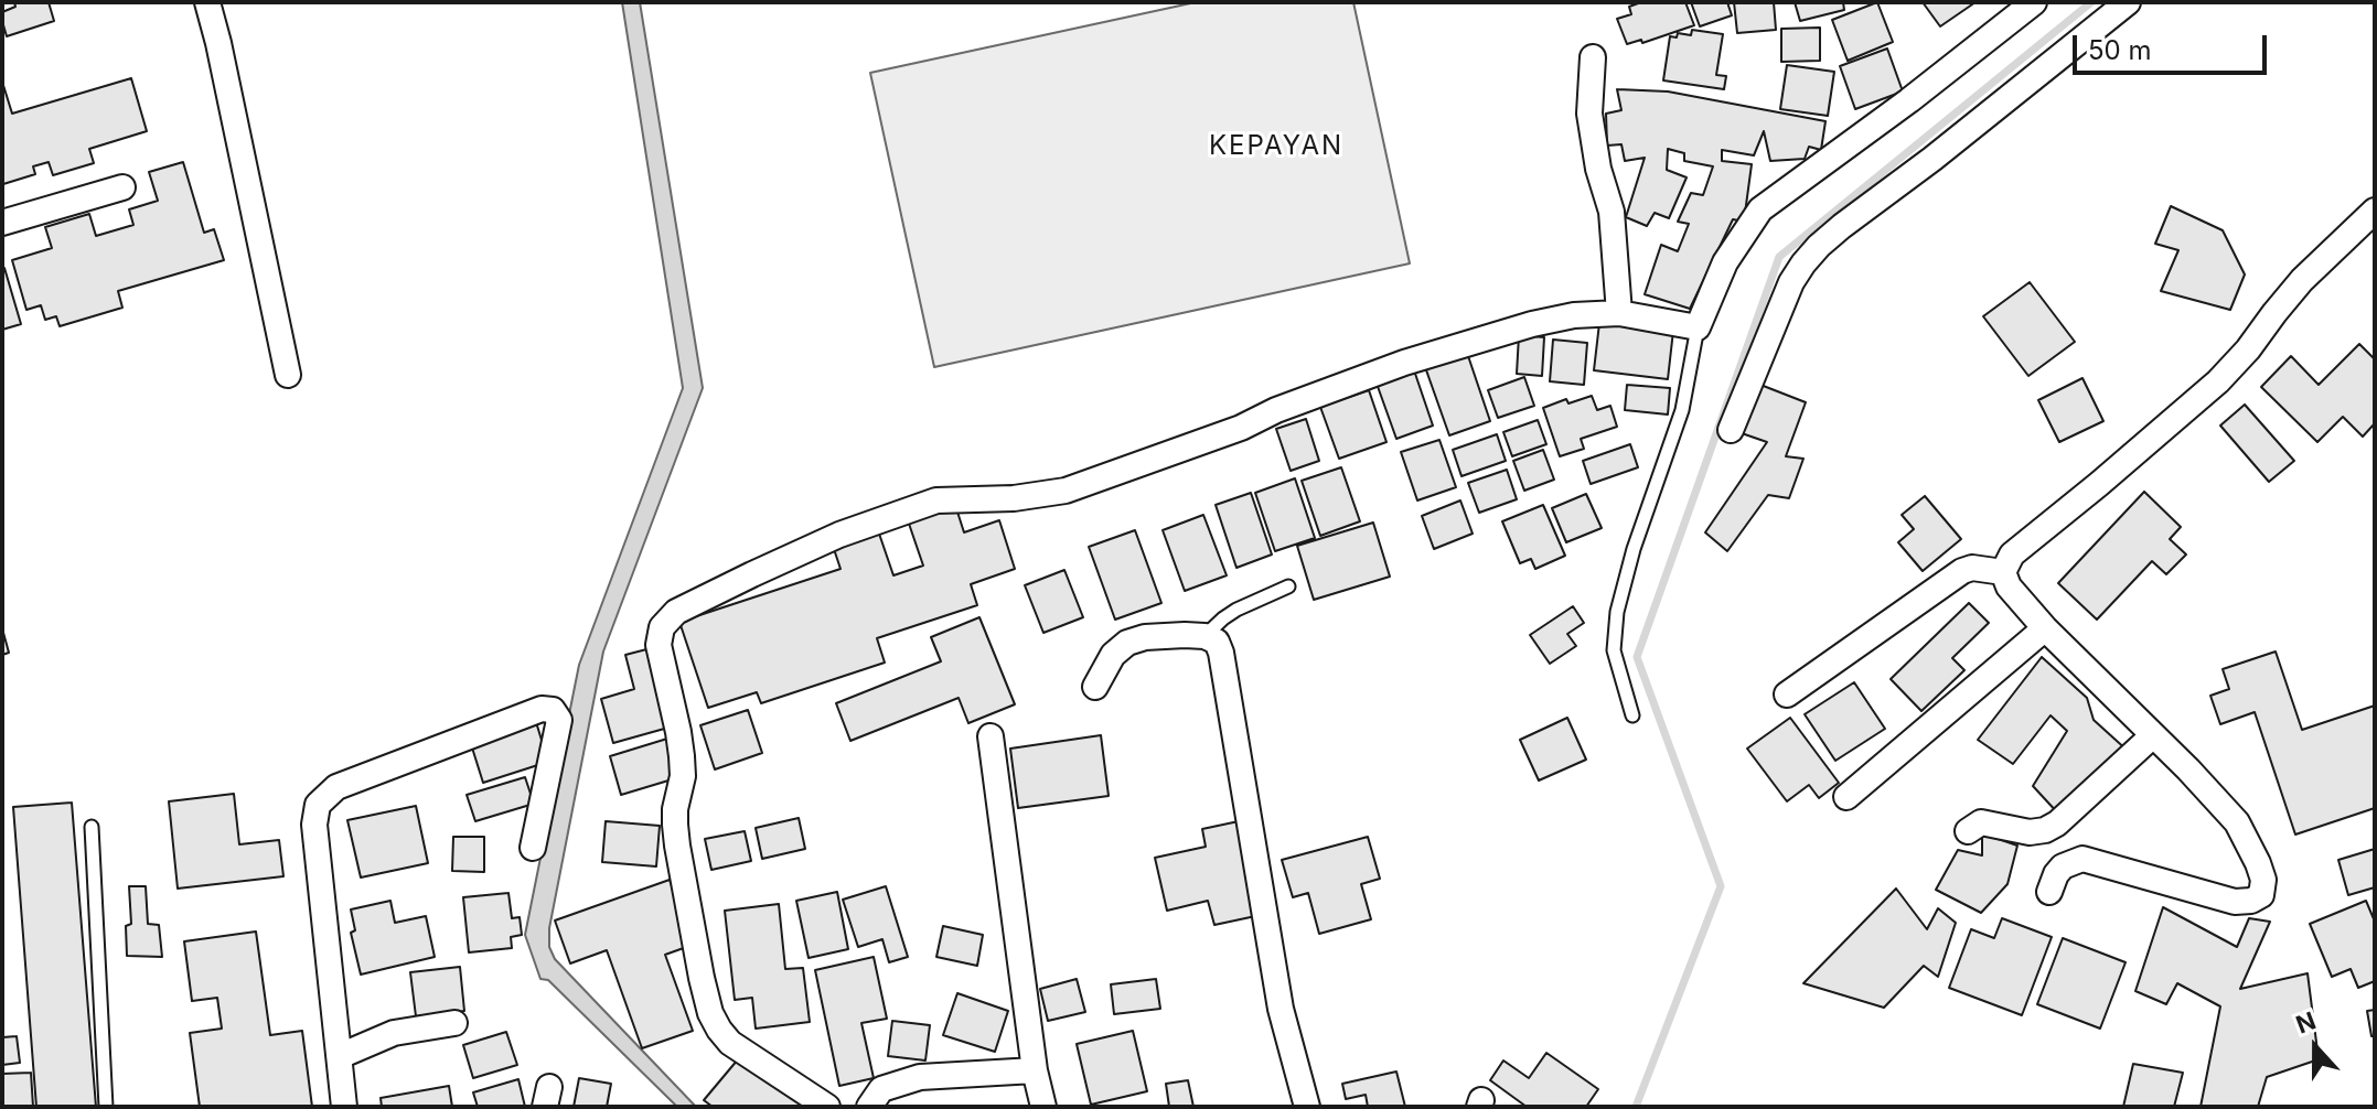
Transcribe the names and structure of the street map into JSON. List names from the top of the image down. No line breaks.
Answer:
{"districts":["KEPAYAN"],"scale_bar":"50 m","north":"top"}
